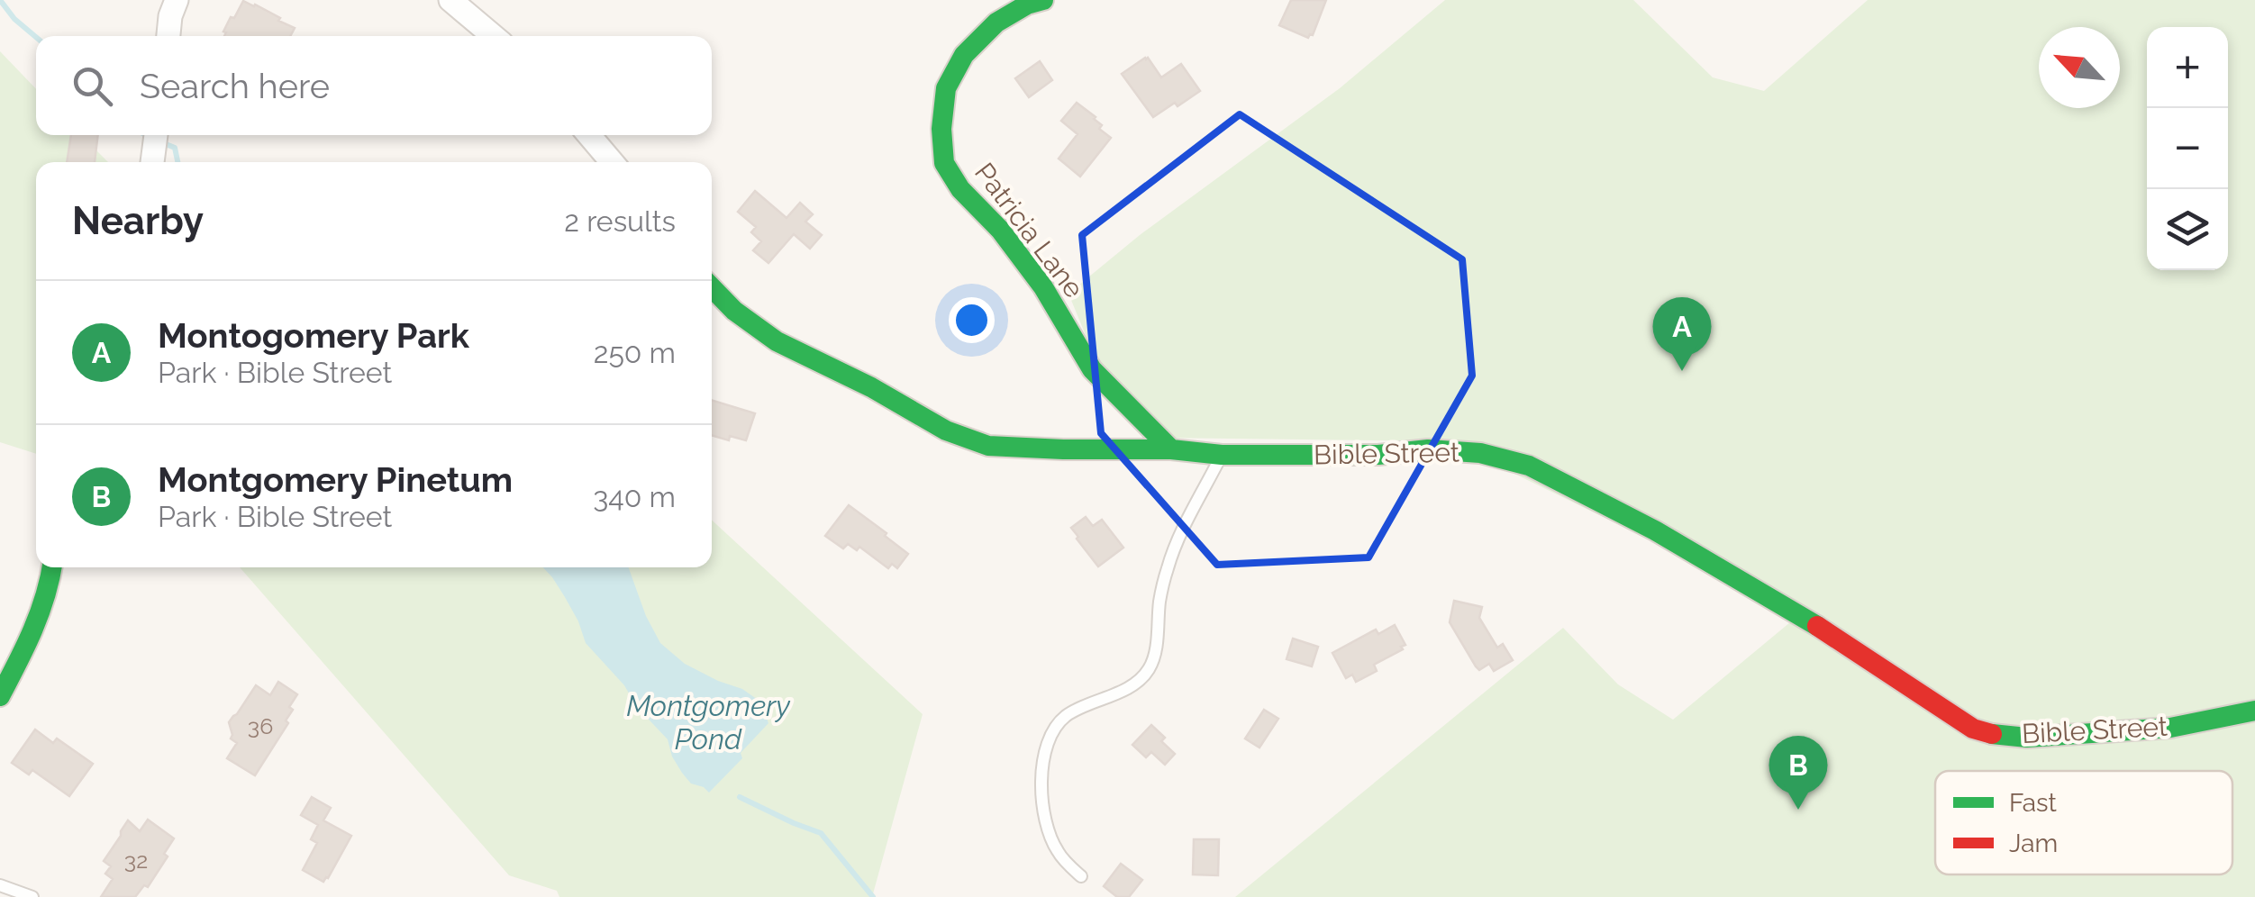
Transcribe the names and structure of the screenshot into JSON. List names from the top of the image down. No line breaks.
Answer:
{"streets":{"street":["Patricia Lane","Bible Street"]},"crossings":[["Patricia Lane","Bible Street"]],"water":["Montgomery Pond"],"house_numbers":["36","32"],"legend":["Fast","Jam"],"north":"top left","page":{"map_buttons":["+","−"],"search":"Search here","heading":["Nearby","2 results"],"list":[{"mark":"A","name":"Montogomery Park","note":"Park · Bible Street","value":"250 m"},{"mark":"B","name":"Montgomery Pinetum","note":"Park · Bible Street","value":"340 m"}],"pins":["A","B"]}}
